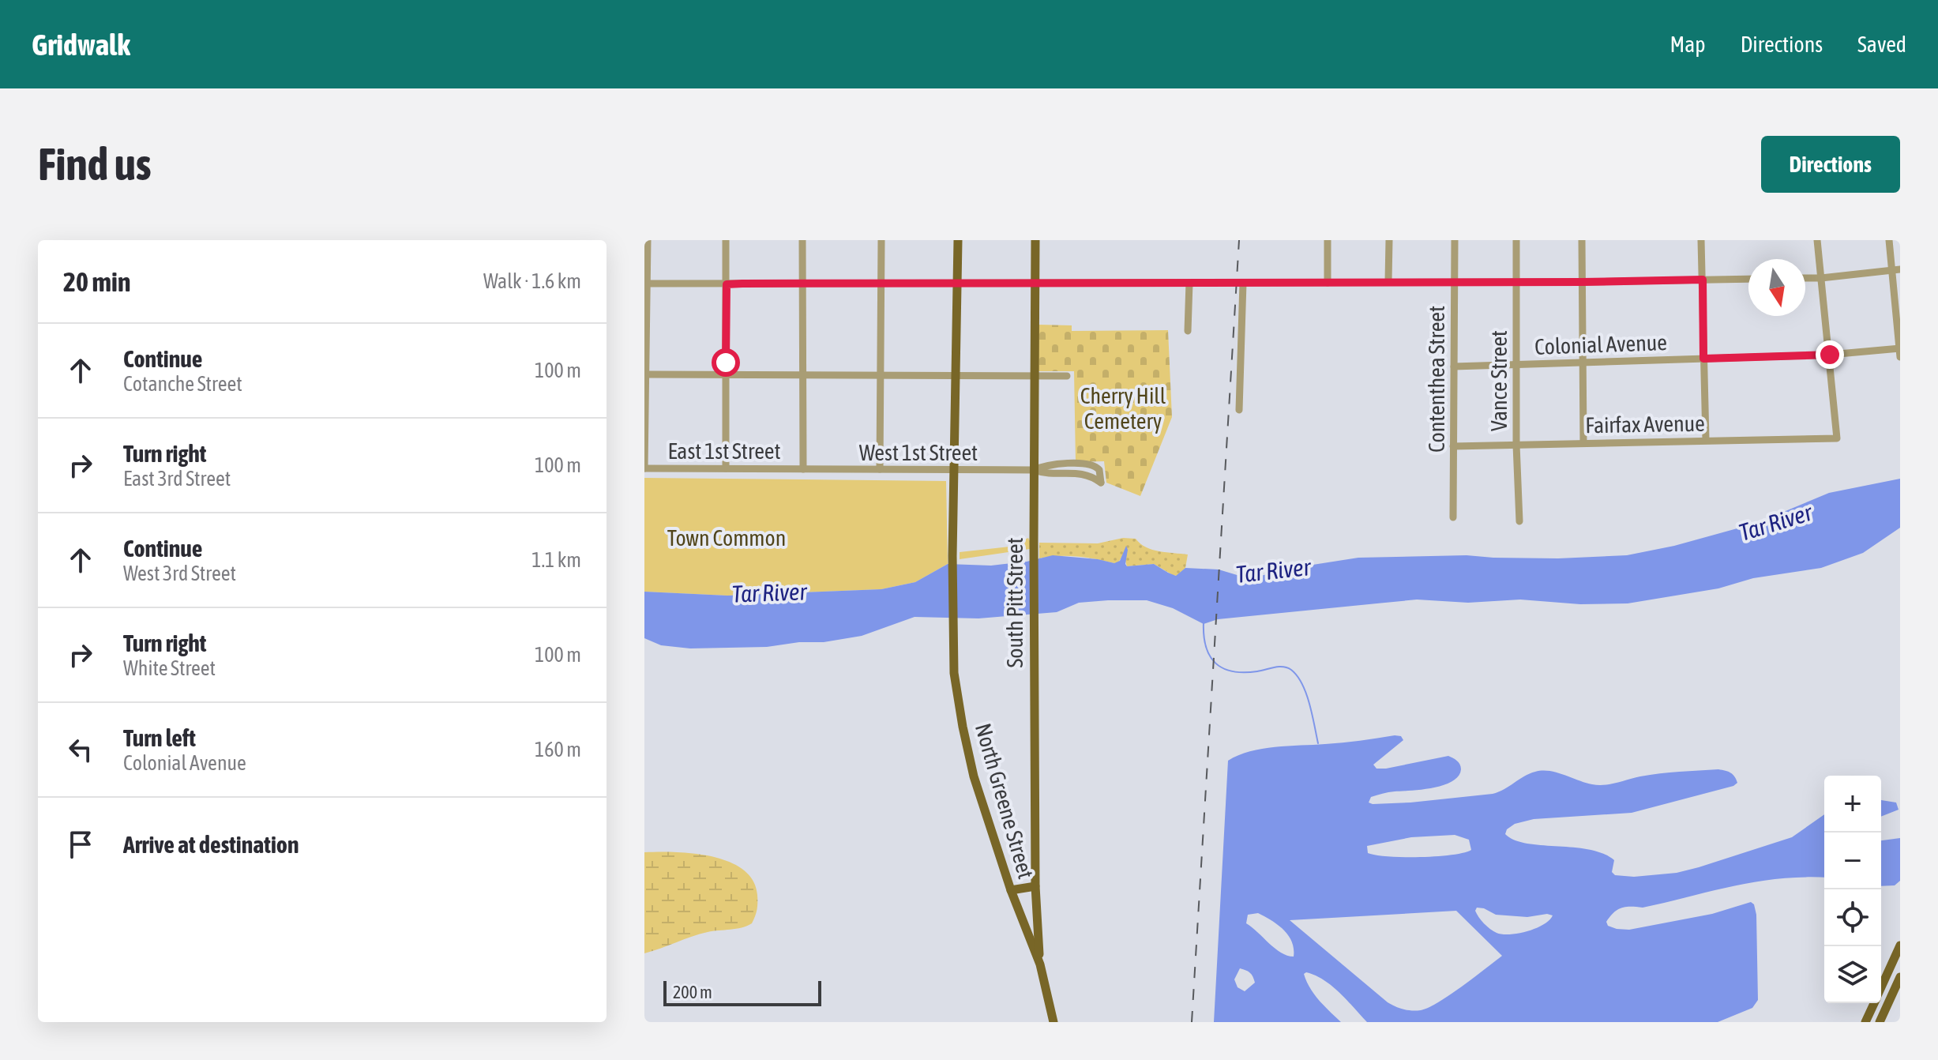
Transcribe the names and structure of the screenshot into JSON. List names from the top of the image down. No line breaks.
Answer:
{"streets":{"main road":["South Pitt Street","North Greene Street"],"street":["Colonial Avenue","Contenthea Street","Vance Street","Fairfax Avenue","East 1st Street","West 1st Street"]},"crossings":[["Colonial Avenue","Contenthea Street"],["Colonial Avenue","Vance Street"],["Colonial Avenue","Fairfax Avenue"],["Contenthea Street","Fairfax Avenue"],["Vance Street","Fairfax Avenue"],["East 1st Street","West 1st Street"],["West 1st Street","South Pitt Street"],["West 1st Street","North Greene Street"],["South Pitt Street","North Greene Street"]],"water":["Tar River"],"parks":["Cherry Hill Cemetery","Town Common"],"scale_bar":"200 m","north":"bottom","page":{"header":"Gridwalk","nav":["Map","Directions","Saved"],"buttons":"Directions","title":"Find us","heading":["20 min","Walk · 1.6 km"],"list":[["Continue","Cotanche Street","100 m"],["Turn right","East 3rd Street","100 m"],["Continue","West 3rd Street","1.1 km"],["Turn right","White Street","100 m"],["Turn left","Colonial Avenue","160 m"],"Arrive at destination"],"map_buttons":["+","−"],"scale":"200 m"}}
